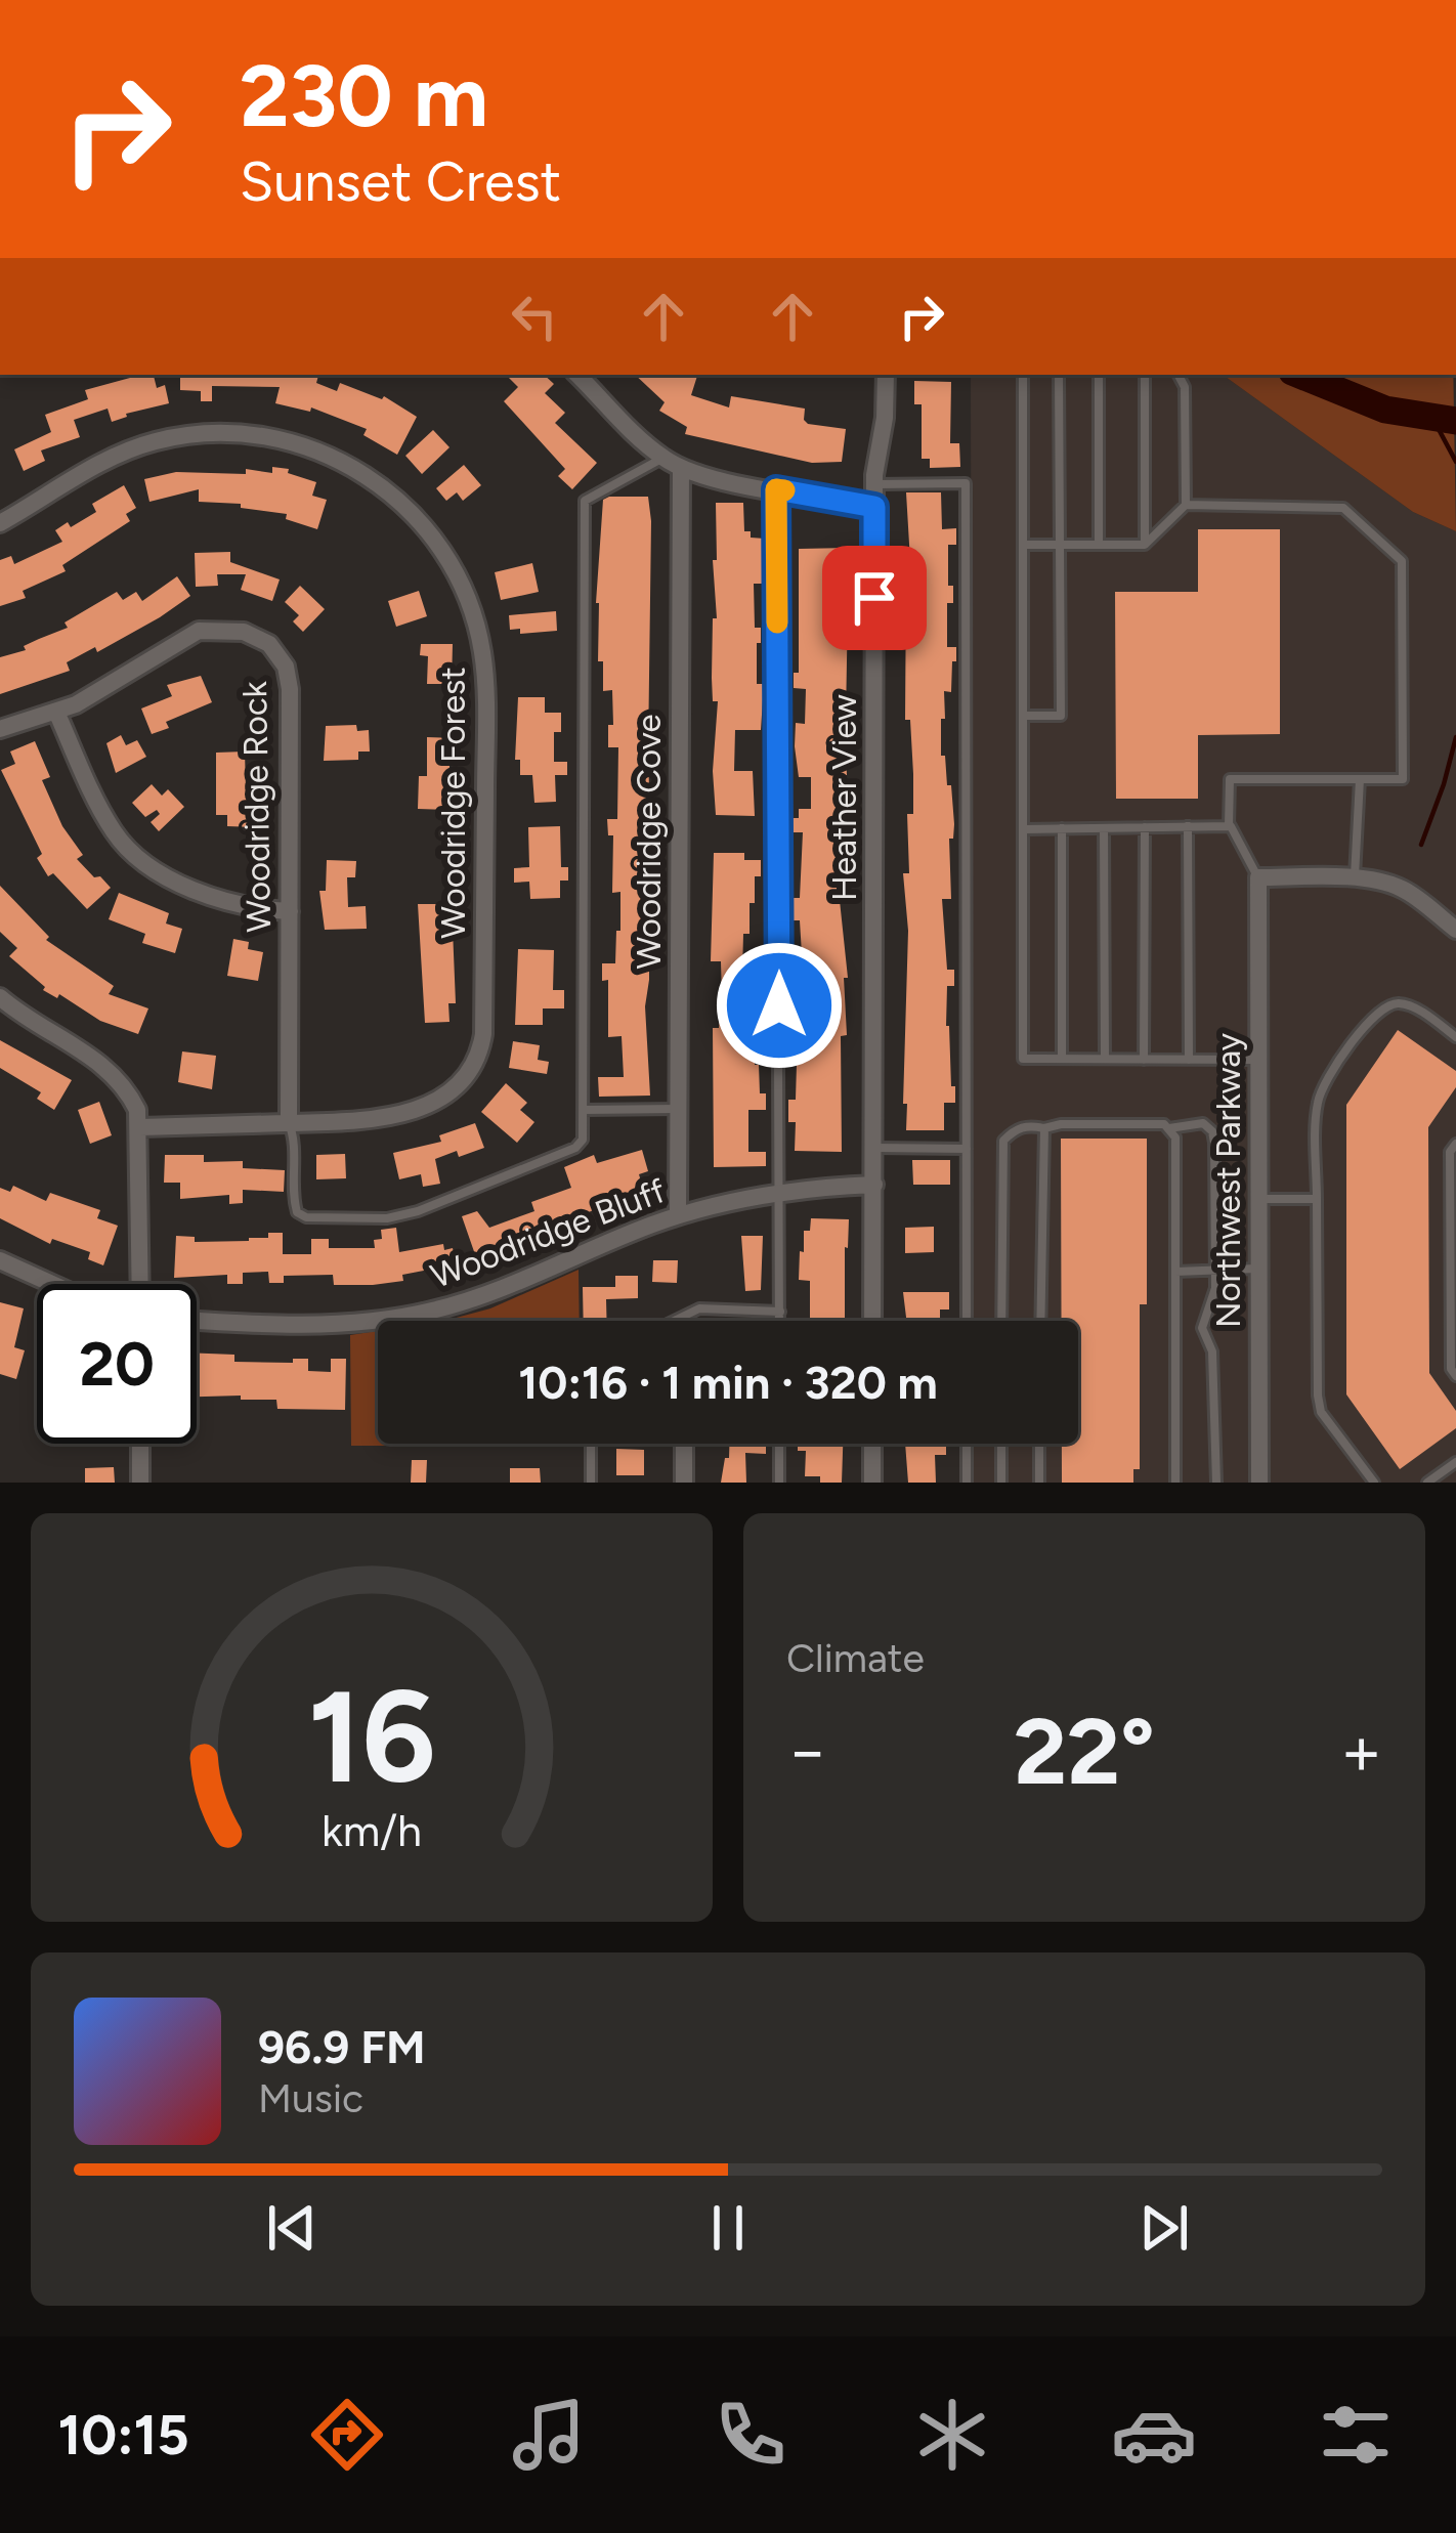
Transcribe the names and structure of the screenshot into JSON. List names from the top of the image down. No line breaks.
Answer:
{"streets":{"street":["Heather View","Woodridge Forest","Woodridge Rock","Woodridge Cove","Northwest Parkway","Woodridge Bluff"]},"crossings":[["Heather View","Woodridge Bluff"],["Woodridge Forest","Woodridge Rock"],["Woodridge Cove","Woodridge Bluff"]],"page":{"turn":["230 m","Sunset Crest"],"limit":"20","trip":"10:16 · 1 min · 320 m","tile":"Climate","heat":["−","22°","+"],"song":["96.9 FM","Music"],"tabs":"10:15","gauge":["16","km/h"]}}
